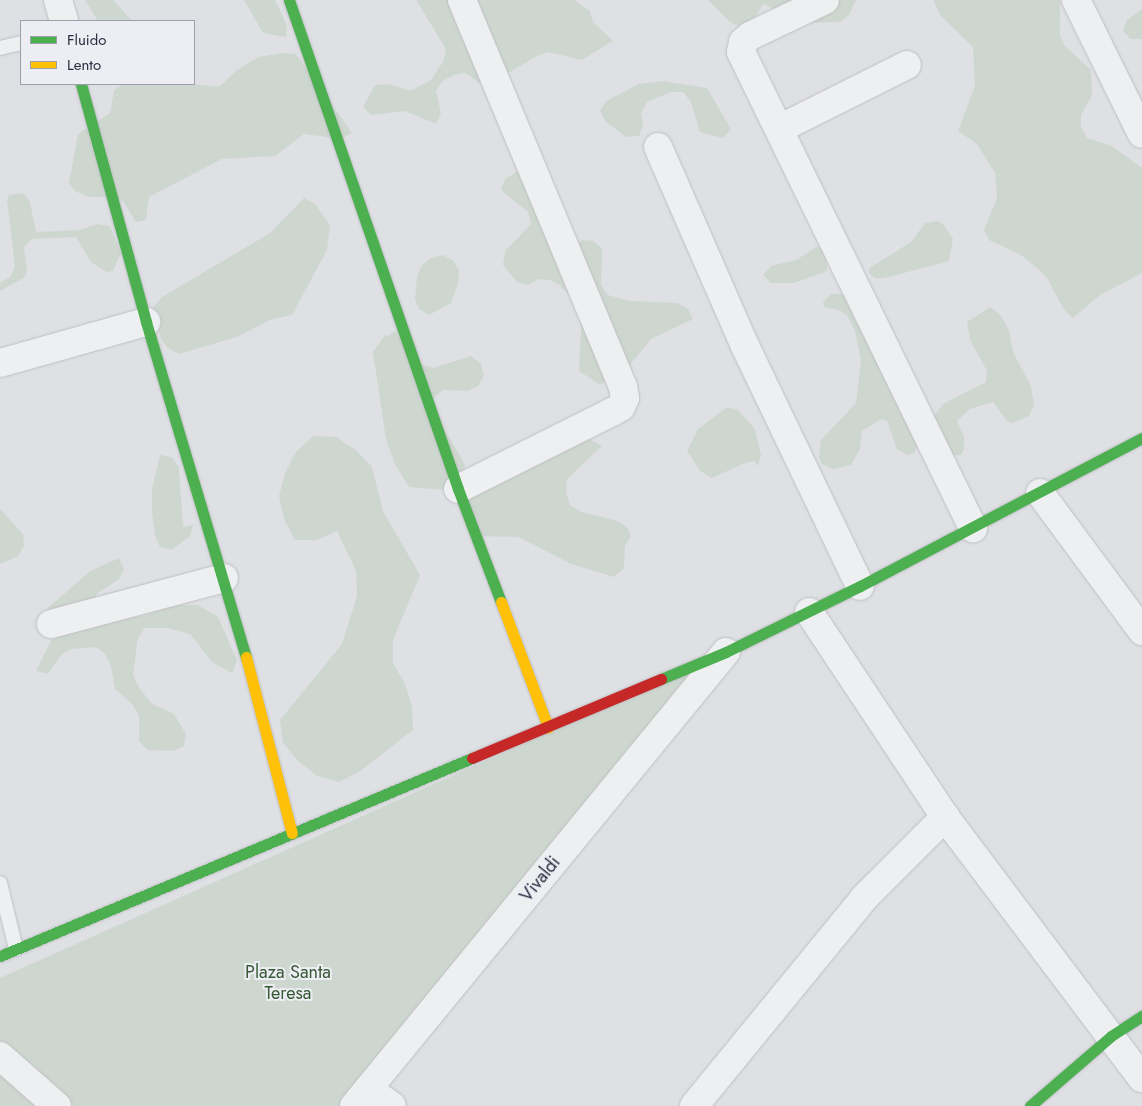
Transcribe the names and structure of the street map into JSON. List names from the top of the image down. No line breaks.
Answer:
{"streets":{"street":["Vivaldi"]},"parks":["Plaza Santa Teresa"],"legend":["Fluido","Lento"]}
